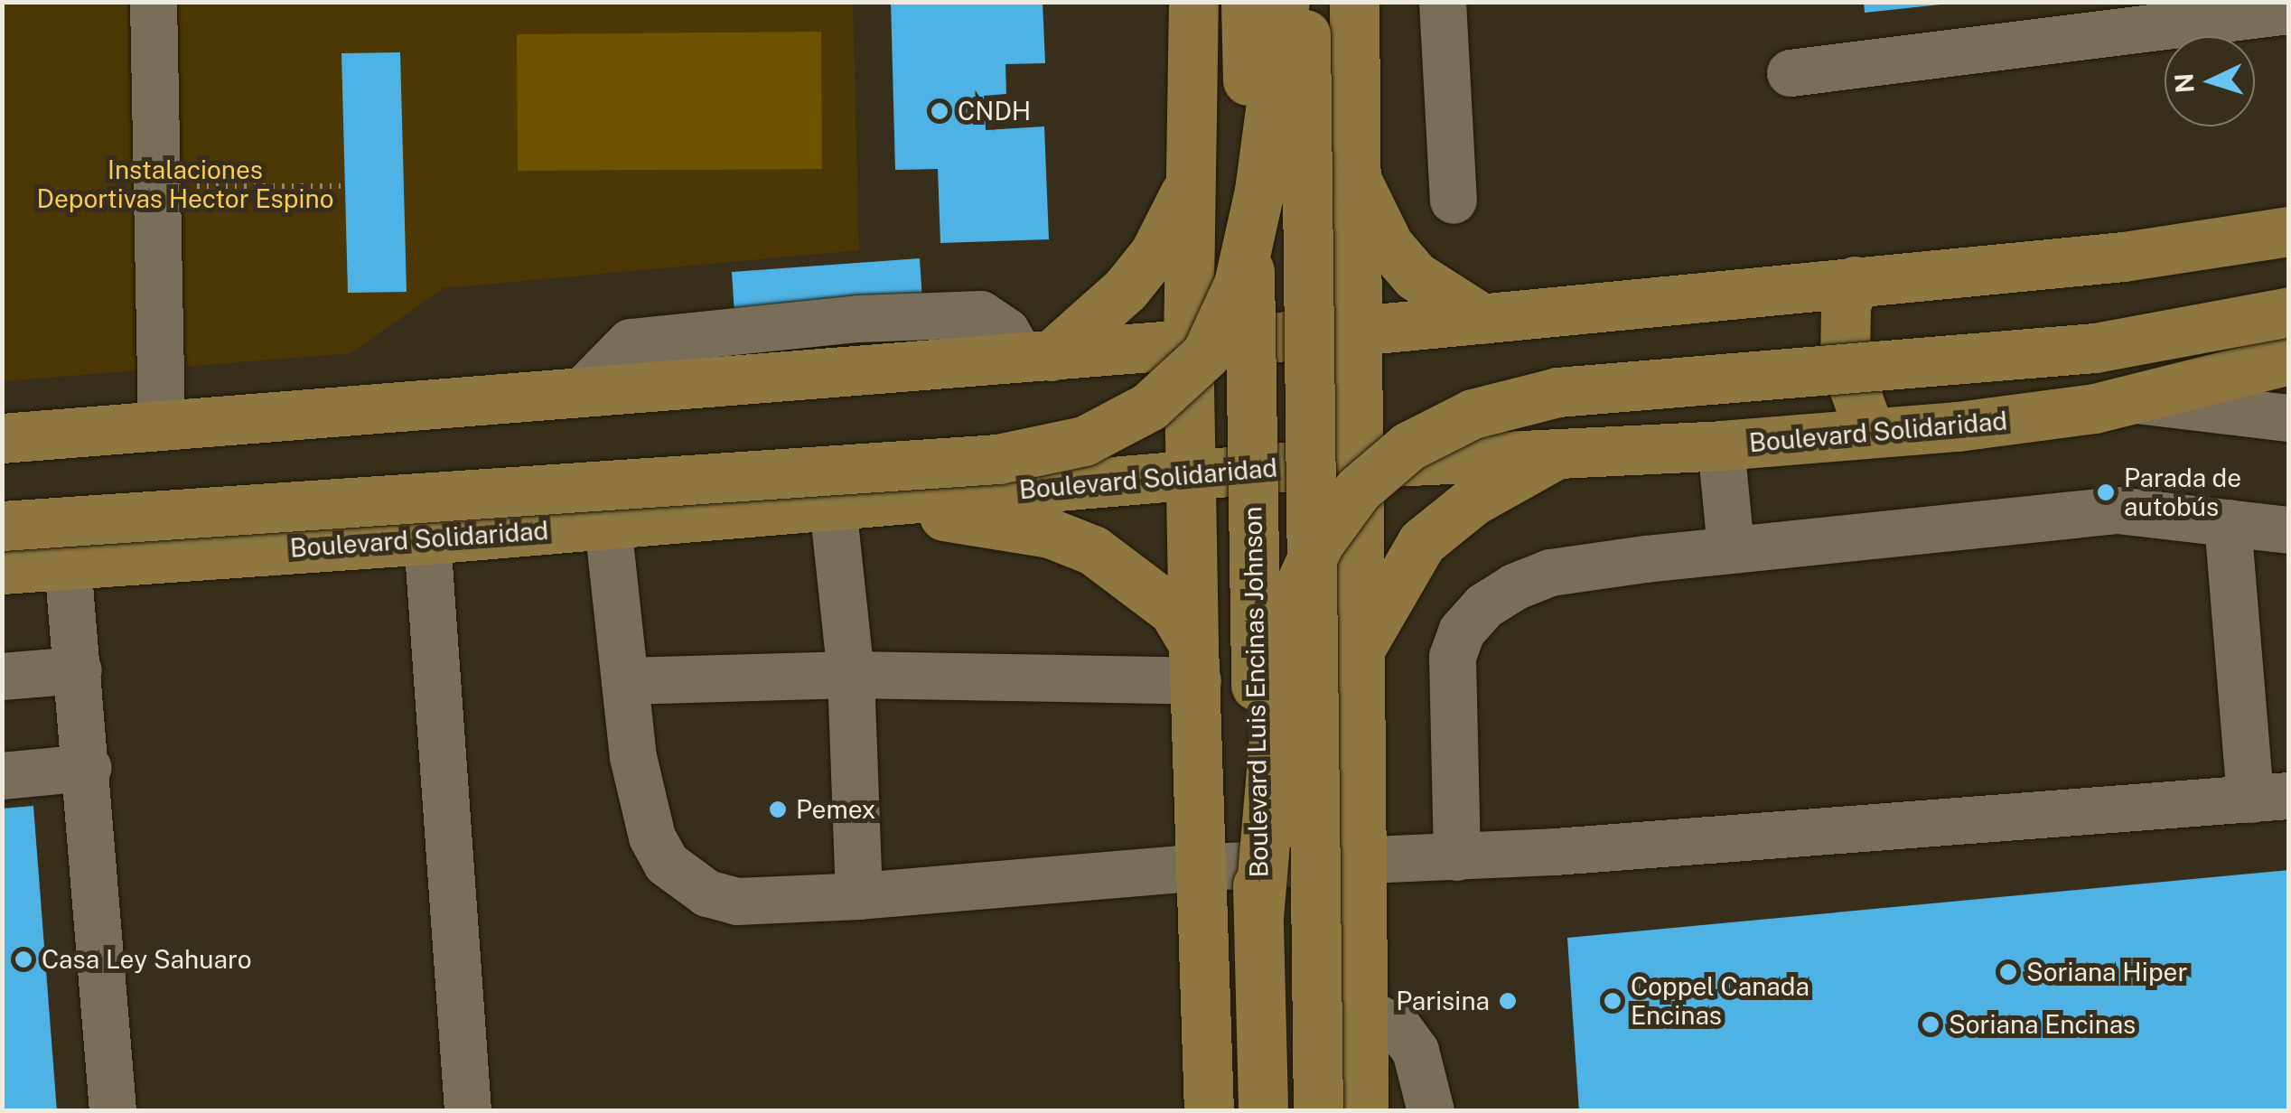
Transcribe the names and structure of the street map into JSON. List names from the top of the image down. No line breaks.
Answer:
{"streets":{"main road":["Boulevard Solidaridad","Boulevard Luis Encinas Johnson"]},"parks":["Instalaciones Deportivas Hector Espino"],"places":["CNDH","Parada de autobús","Pemex","Casa Ley Sahuaro","Soriana Hiper","Parisina","Coppel Canada Encinas","Soriana Encinas"],"north":"left"}
